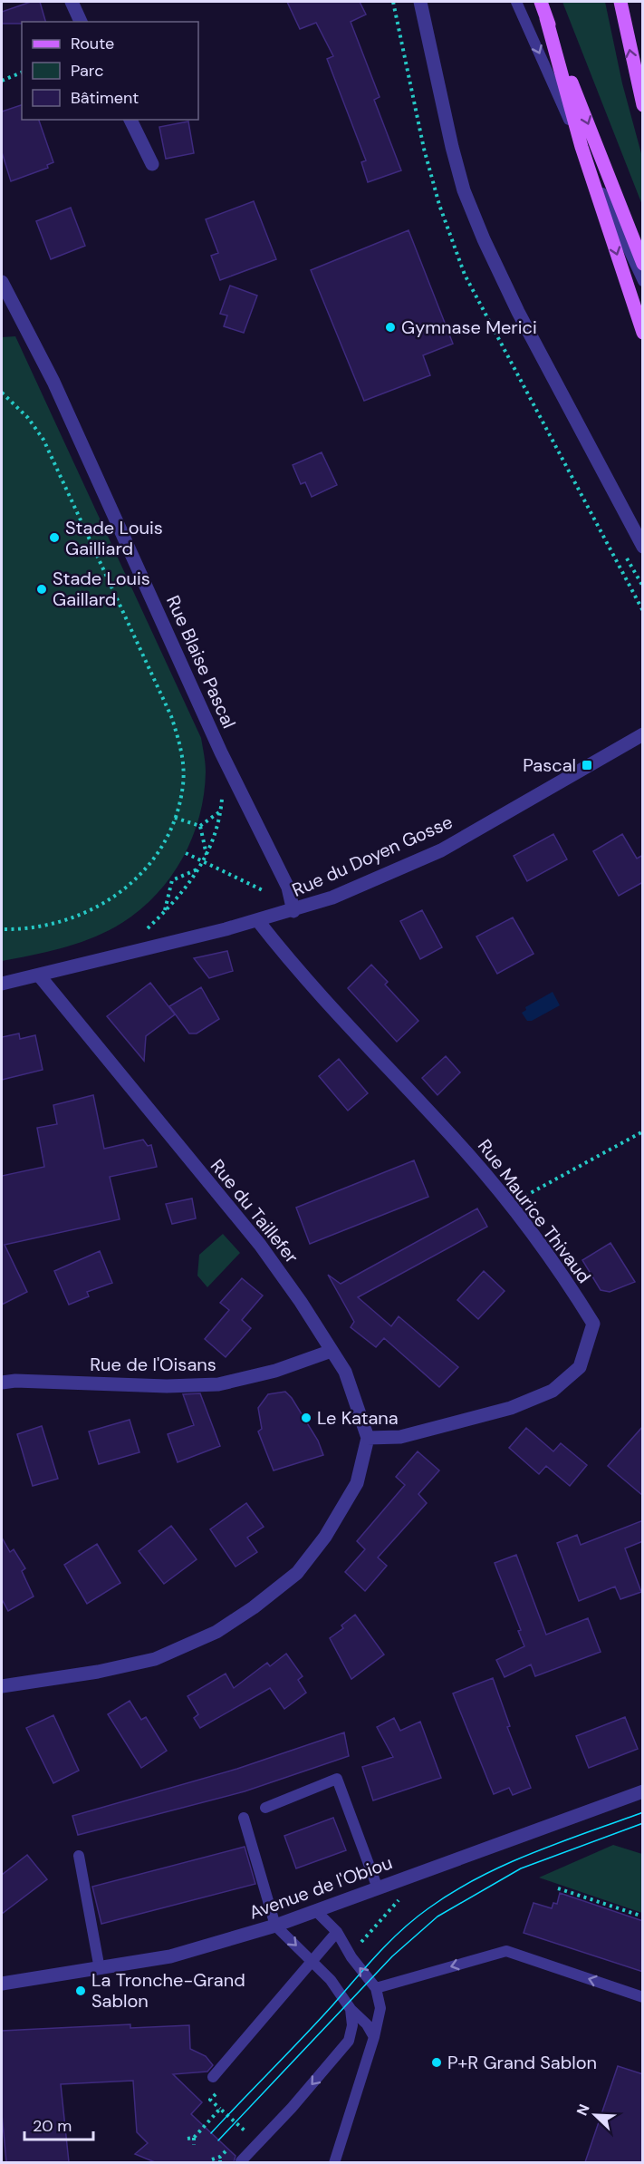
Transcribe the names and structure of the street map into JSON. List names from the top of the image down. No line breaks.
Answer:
{"streets":{"street":["Rue Blaise Pascal","Rue du Doyen Gosse","Rue du Taillefer","Rue Maurice Thivaud","Rue de l'Oisans","Avenue de l'Obiou"]},"crossings":[["Rue Blaise Pascal","Rue du Doyen Gosse"],["Rue du Doyen Gosse","Rue du Taillefer"],["Rue du Doyen Gosse","Rue Maurice Thivaud"],["Rue du Taillefer","Rue Maurice Thivaud"],["Rue du Taillefer","Rue de l'Oisans"]],"places":{"other":["Gymnase Merici","Stade Louis Gailliard","Stade Louis Gaillard","Le Katana","La Tronche-Grand Sablon","P+R Grand Sablon"],"transit":["Pascal"]},"legend":["Route","Parc","Bâtiment"],"scale_bar":"20 m","north":"top left"}
